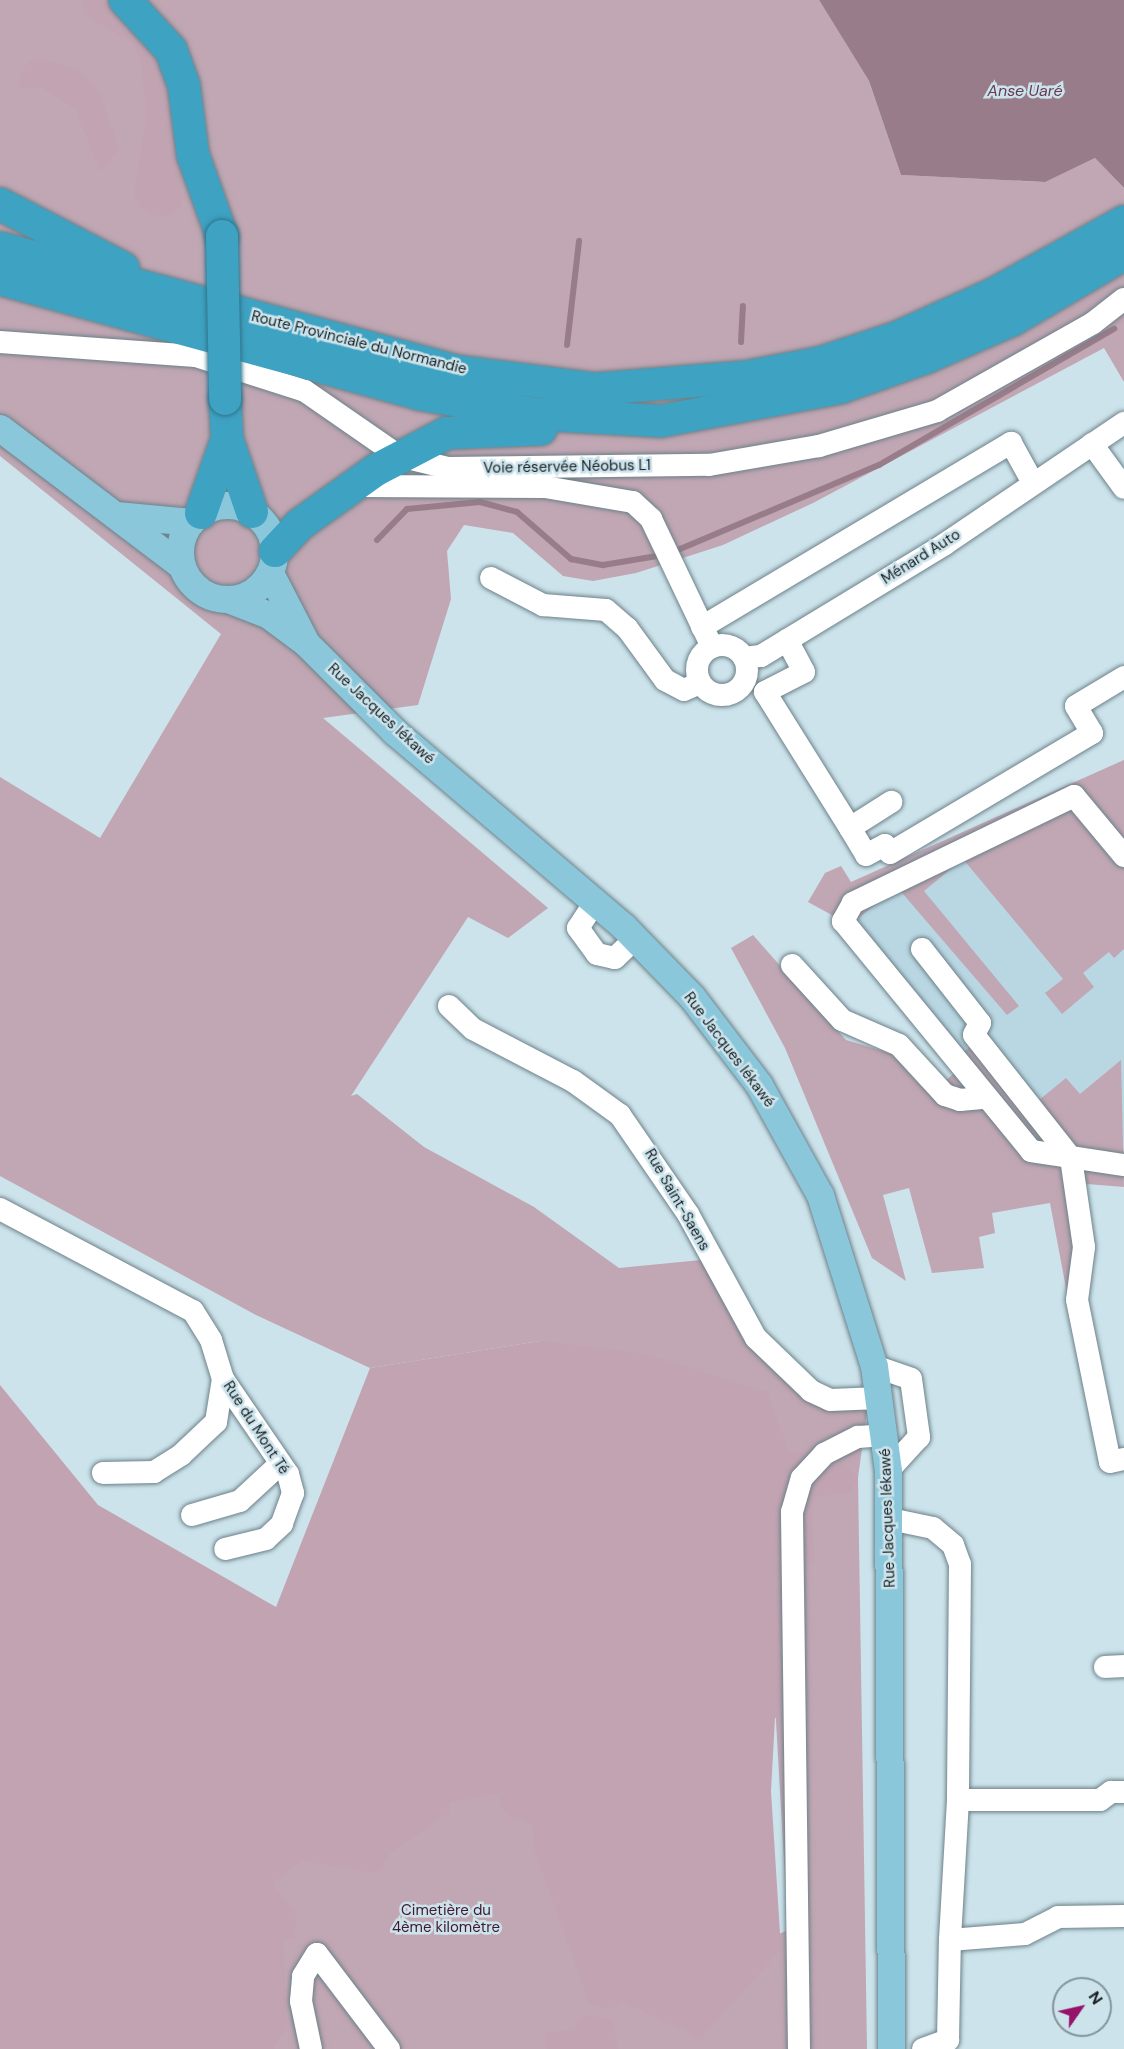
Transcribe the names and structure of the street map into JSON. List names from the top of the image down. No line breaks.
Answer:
{"streets":{"highway":["Route Provinciale du Normandie"],"main road":["Rue Jacques Iékawé"],"street":["Voie réservée Néobus L1","Ménard Auto","Rue Saint-Saens","Rue du Mont Té"]},"crossings":[["Rue Jacques Iékawé","Rue Saint-Saens"]],"water":["Anse Uaré"],"parks":["Cimetière du 4ème kilomètre"],"north":"top right"}
